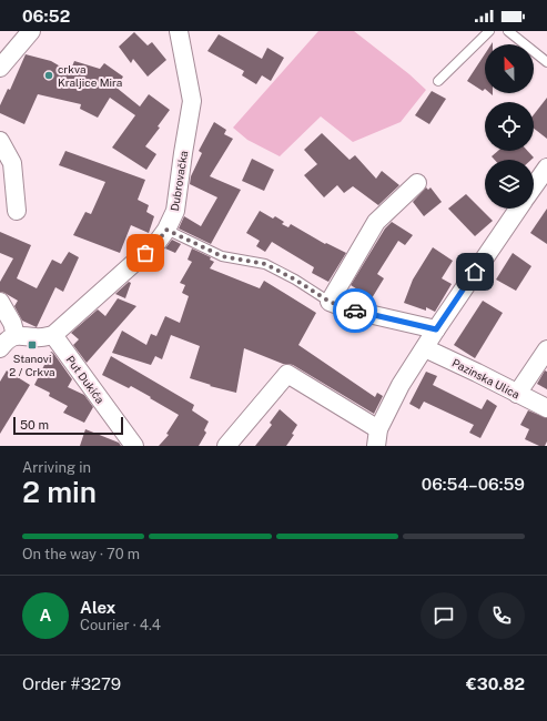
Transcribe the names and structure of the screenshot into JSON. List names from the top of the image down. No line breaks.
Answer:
{"streets":{"street":["Dubrovačka","Pazinska Ulica","Put Dukića"]},"crossings":[["Dubrovačka","Put Dukića"]],"places":{"other":["crkva Kraljice Mira"],"transit":["Stanovi 2 / Crkva"]},"scale_bar":"50 m","north":"top","page":{"status":"06:52","scale":"50 m","heading":["2 min","Arriving in","06:54–06:59"],"panel":["Alex","Courier · 4.4","Order #3279","€30.82"],"bar":"On the way · 70 m","round":"A"}}
